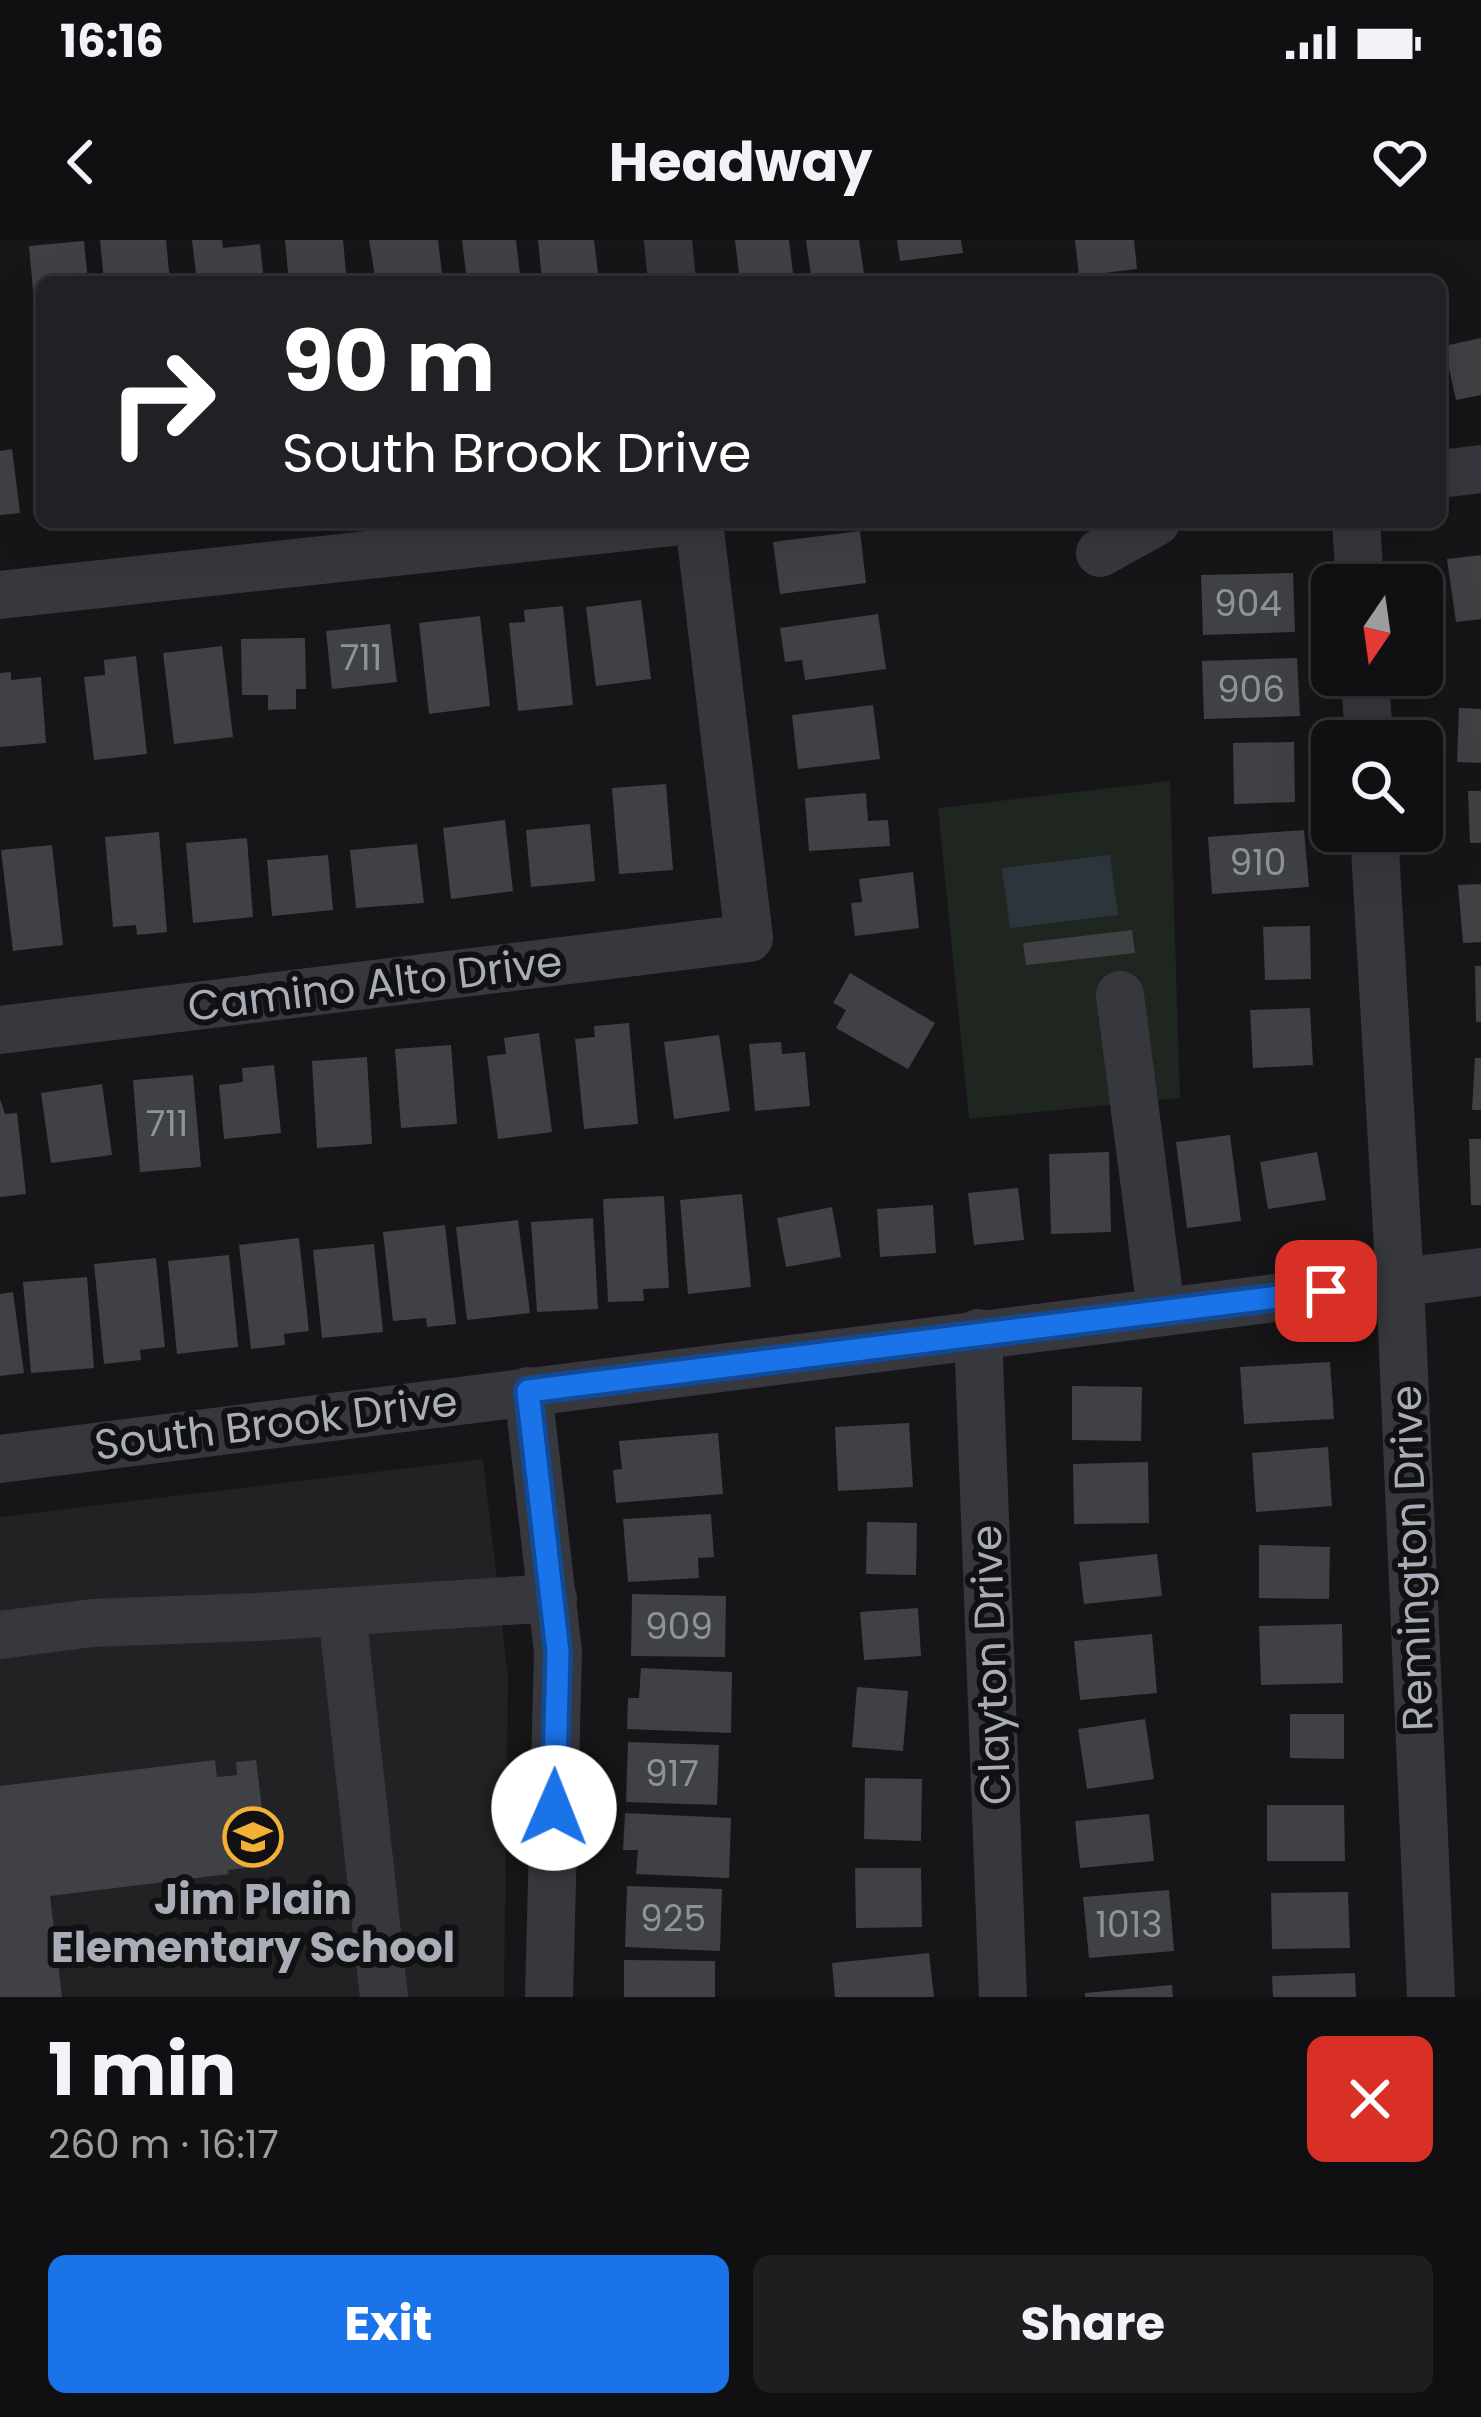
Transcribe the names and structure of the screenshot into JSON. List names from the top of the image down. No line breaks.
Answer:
{"streets":{"street":["Camino Alto Drive","South Brook Drive","Remington Drive","Clayton Drive"]},"crossings":[["South Brook Drive","Remington Drive"],["South Brook Drive","Clayton Drive"]],"places":{"school or university":["Jim Plain Elementary School"]},"house_numbers":["904","711","906","910","711","909","917","925","1013"],"north":"bottom","page":{"status":"16:16","header":"Headway","turn":["90 m","South Brook Drive"],"heading":["1 min","260 m · 16:17"],"buttons":["Exit","Share"]}}
